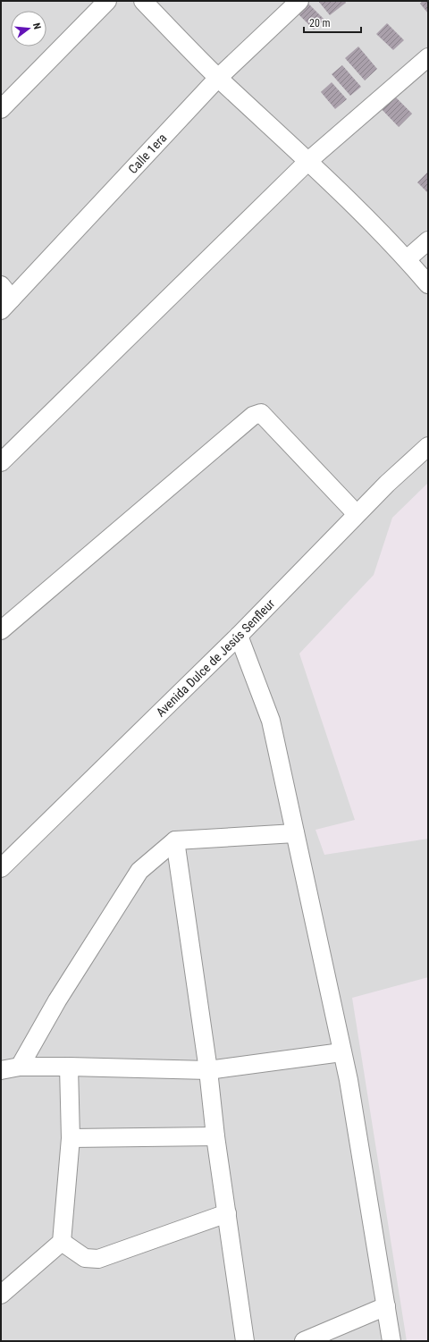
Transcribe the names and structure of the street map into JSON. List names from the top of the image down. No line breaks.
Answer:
{"streets":{"street":["Calle 1era","Avenida Dulce de Jesús Senfleur"]},"scale_bar":"20 m","north":"right"}
